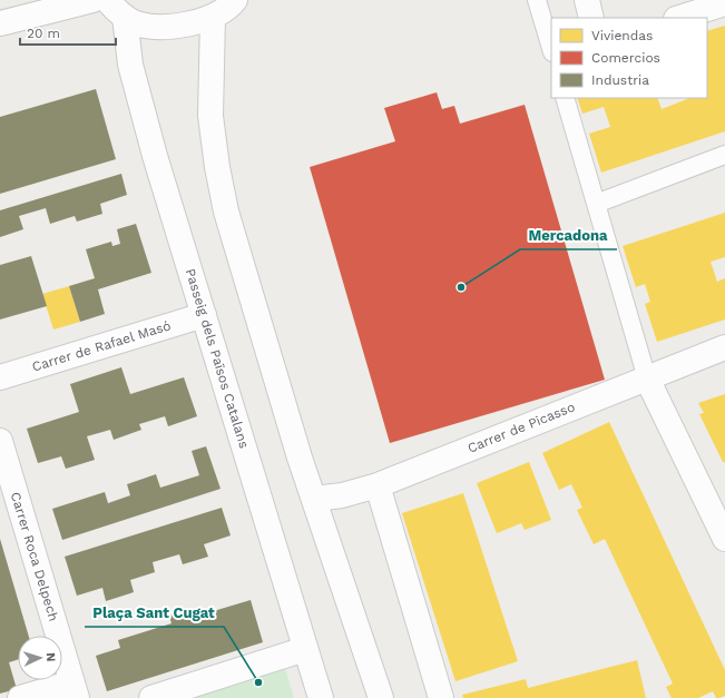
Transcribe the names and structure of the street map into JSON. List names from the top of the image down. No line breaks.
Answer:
{"streets":{"main road":["Carrer de Rafael Masó","Passeig dels Països Catalans","Carrer de Picasso","Carrer Roca Delpech"]},"crossings":[["Carrer de Rafael Masó","Passeig dels Països Catalans"]],"places":["Mercadona","Plaça Sant Cugat"],"legend":["Viviendas","Comercios","Industria"],"scale_bar":"20 m","north":"right"}
